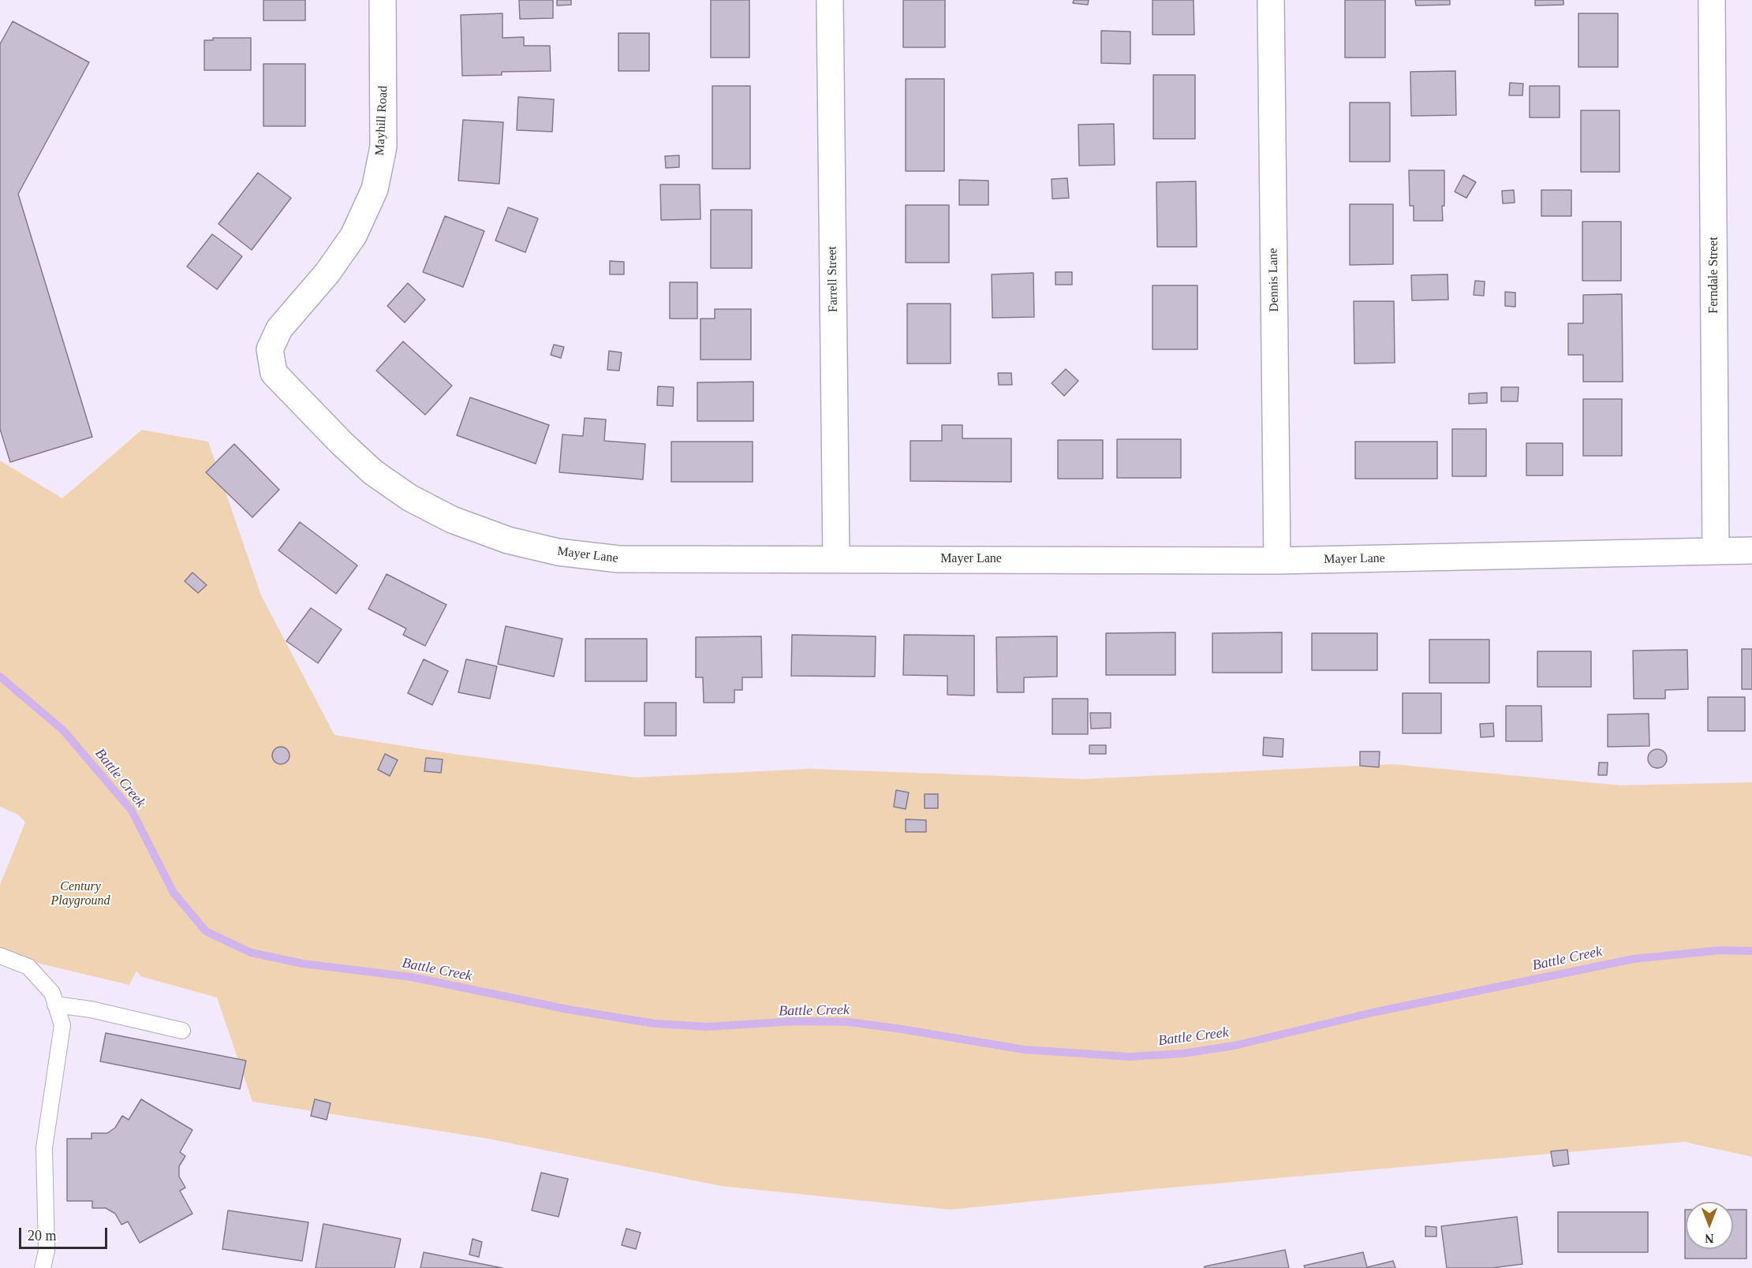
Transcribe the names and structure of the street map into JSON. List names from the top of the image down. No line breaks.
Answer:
{"streets":{"street":["Mayhill Road","Ferndale Street","Farrell Street","Dennis Lane","Mayer Lane"]},"crossings":[["Mayhill Road","Mayer Lane"],["Ferndale Street","Mayer Lane"],["Farrell Street","Mayer Lane"],["Dennis Lane","Mayer Lane"]],"water":["Battle Creek"],"parks":["Century Playground"],"scale_bar":"20 m","north":"bottom"}
